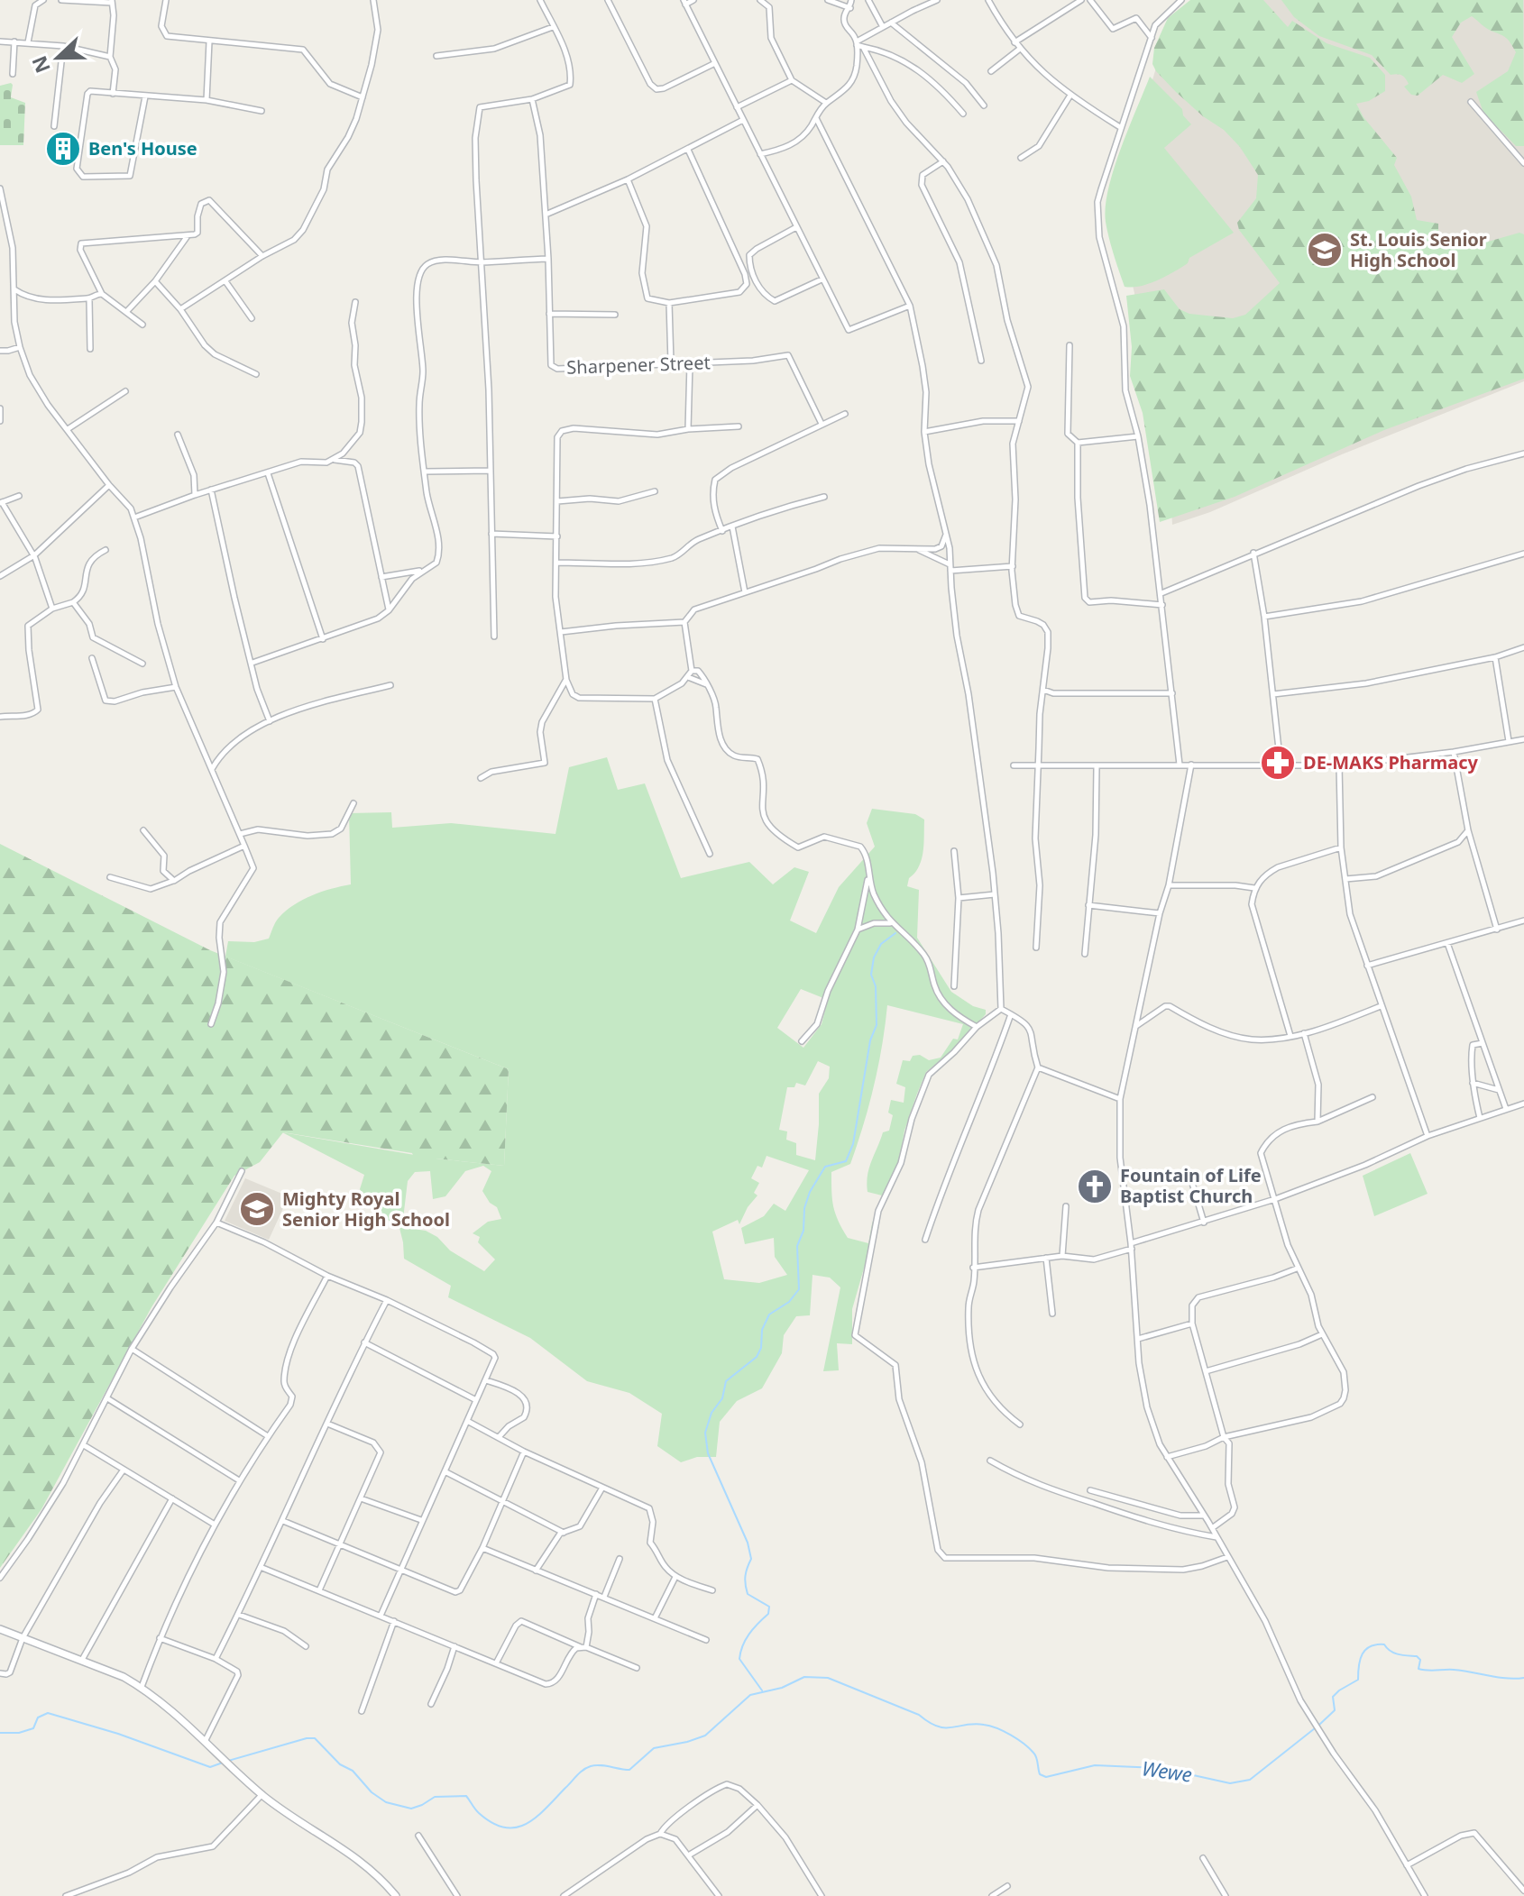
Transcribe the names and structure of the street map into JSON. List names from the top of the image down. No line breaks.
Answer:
{"streets":{"street":["Sharpener Street"]},"water":["Wewe"],"places":{"building":["Ben's House"],"school or university":["St. Louis Senior High School","Mighty Royal Senior High School"],"pharmacy":["DE-MAKS Pharmacy"],"church":["Fountain of Life Baptist Church"]},"north":"left"}
